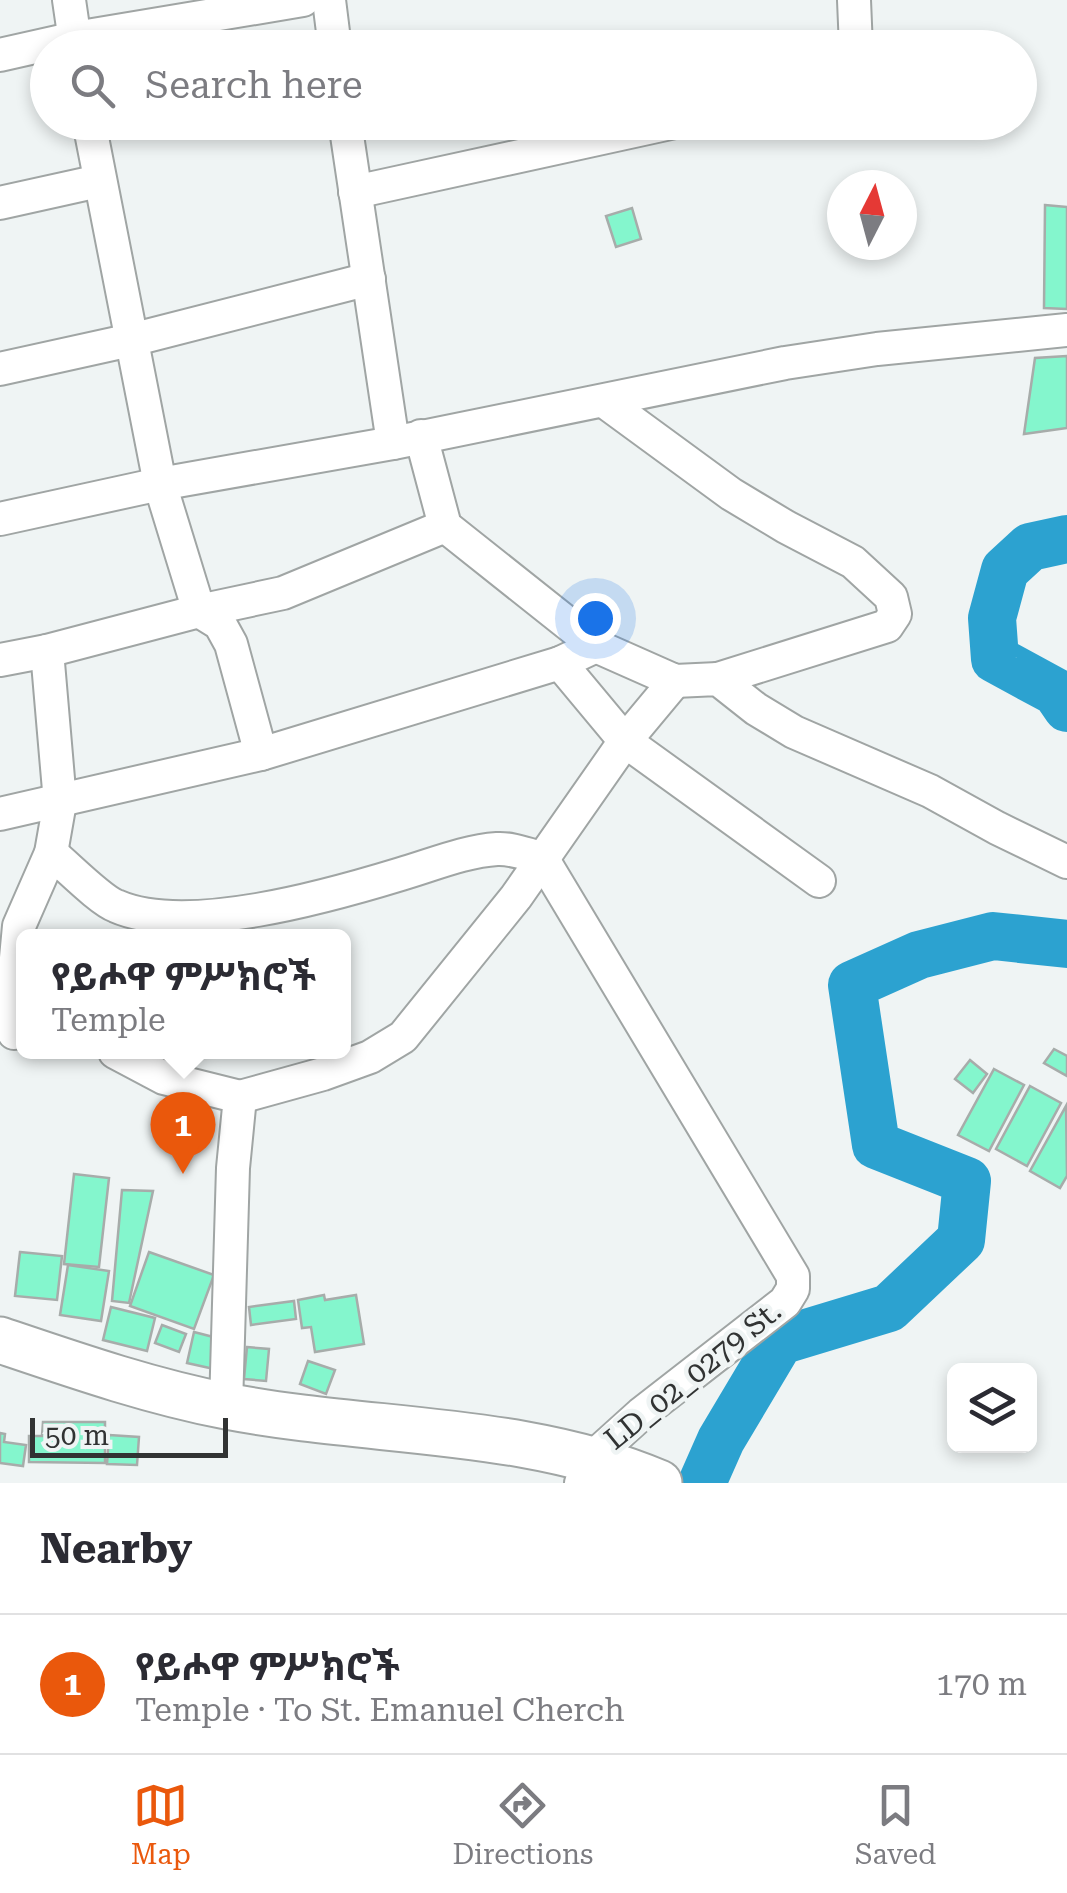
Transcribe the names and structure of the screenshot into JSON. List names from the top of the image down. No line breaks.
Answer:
{"streets":{"street":["LD_02_0279 St."]},"scale_bar":"50 m","north":"top","page":{"search":"Search here","popup":["የይሖዋ ምሥክሮች","Temple"],"pins":"1","scale":"50 m","heading":"Nearby","list":[{"mark":"1","name":"የይሖዋ ምሥክሮች","note":"Temple · To St. Emanuel Cherch","value":"170 m"}],"nav":["Map","Directions","Saved"]}}
